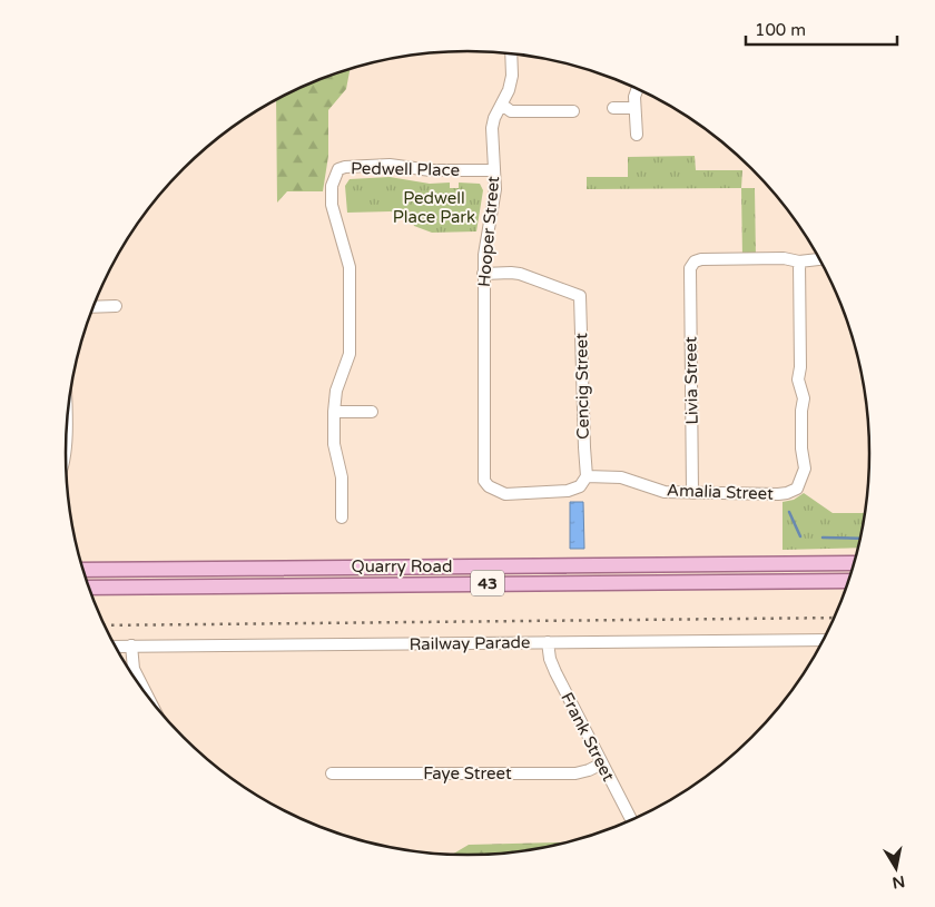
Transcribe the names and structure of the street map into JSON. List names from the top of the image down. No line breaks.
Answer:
{"streets":{"main road":["Quarry Road","43"],"street":["Pedwell Place","Hooper Street","Livia Street","Cencig Street","Amalia Street","Railway Parade","Frank Street","Faye Street"]},"crossings":[["Pedwell Place","Hooper Street"],["Hooper Street","Cencig Street"],["Hooper Street","Amalia Street"],["Livia Street","Amalia Street"],["Cencig Street","Amalia Street"],["Railway Parade","Frank Street"],["Frank Street","Faye Street"]],"parks":["Pedwell Place Park"],"scale_bar":"100 m","north":"bottom"}
